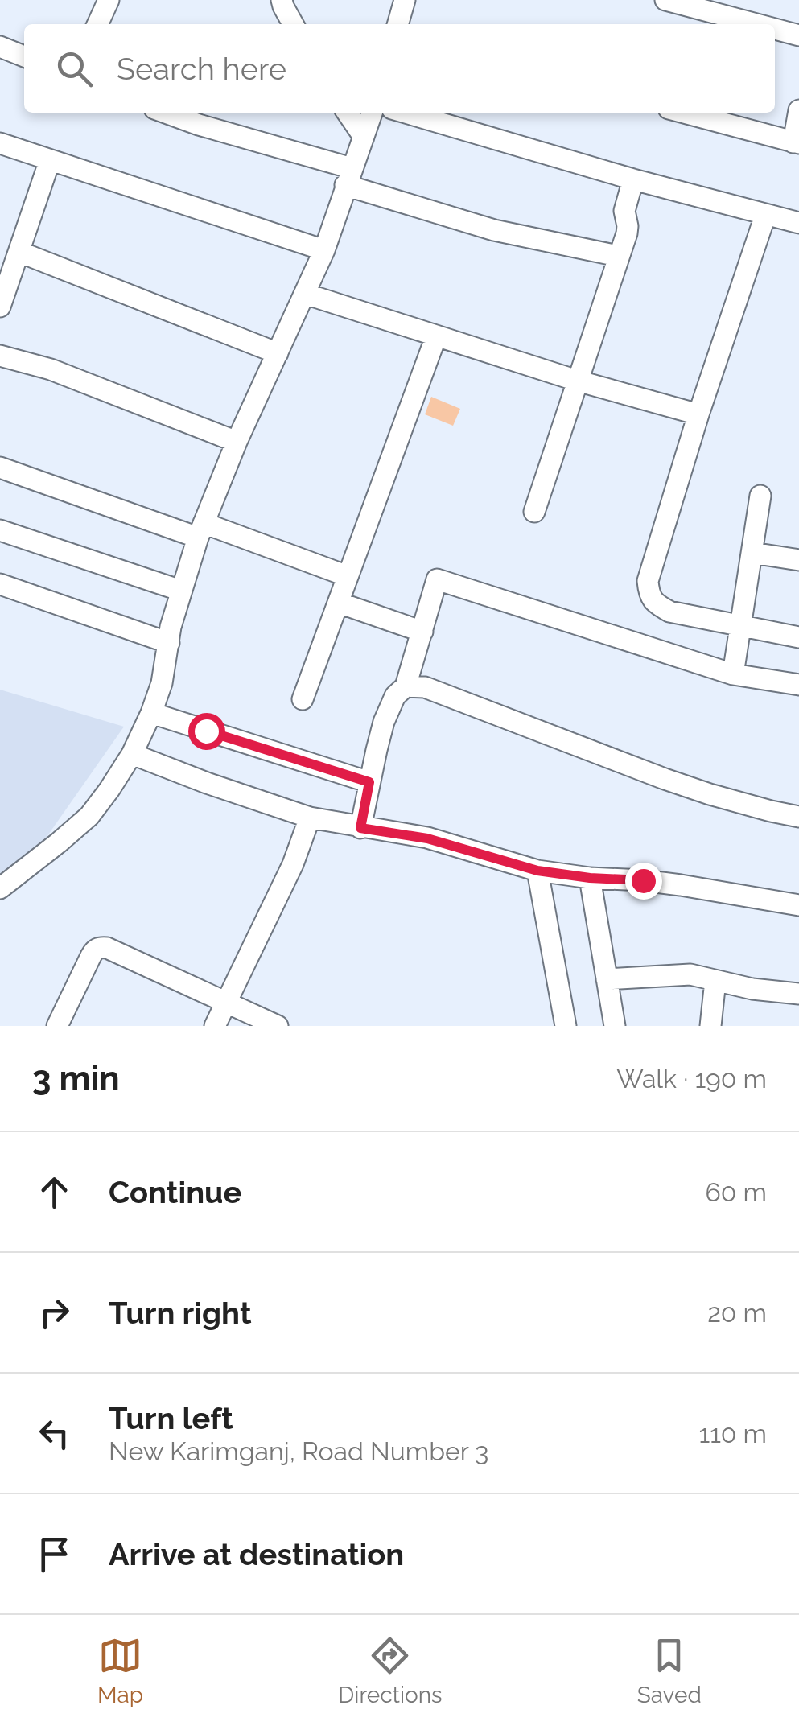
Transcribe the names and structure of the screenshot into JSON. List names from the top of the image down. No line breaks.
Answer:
{"page":{"search":"Search here","heading":["3 min","Walk · 190 m"],"list":[["Continue","60 m"],["Turn right","20 m"],["Turn left","New Karimganj, Road Number 3","110 m"],"Arrive at destination"],"nav":["Map","Directions","Saved"]}}
